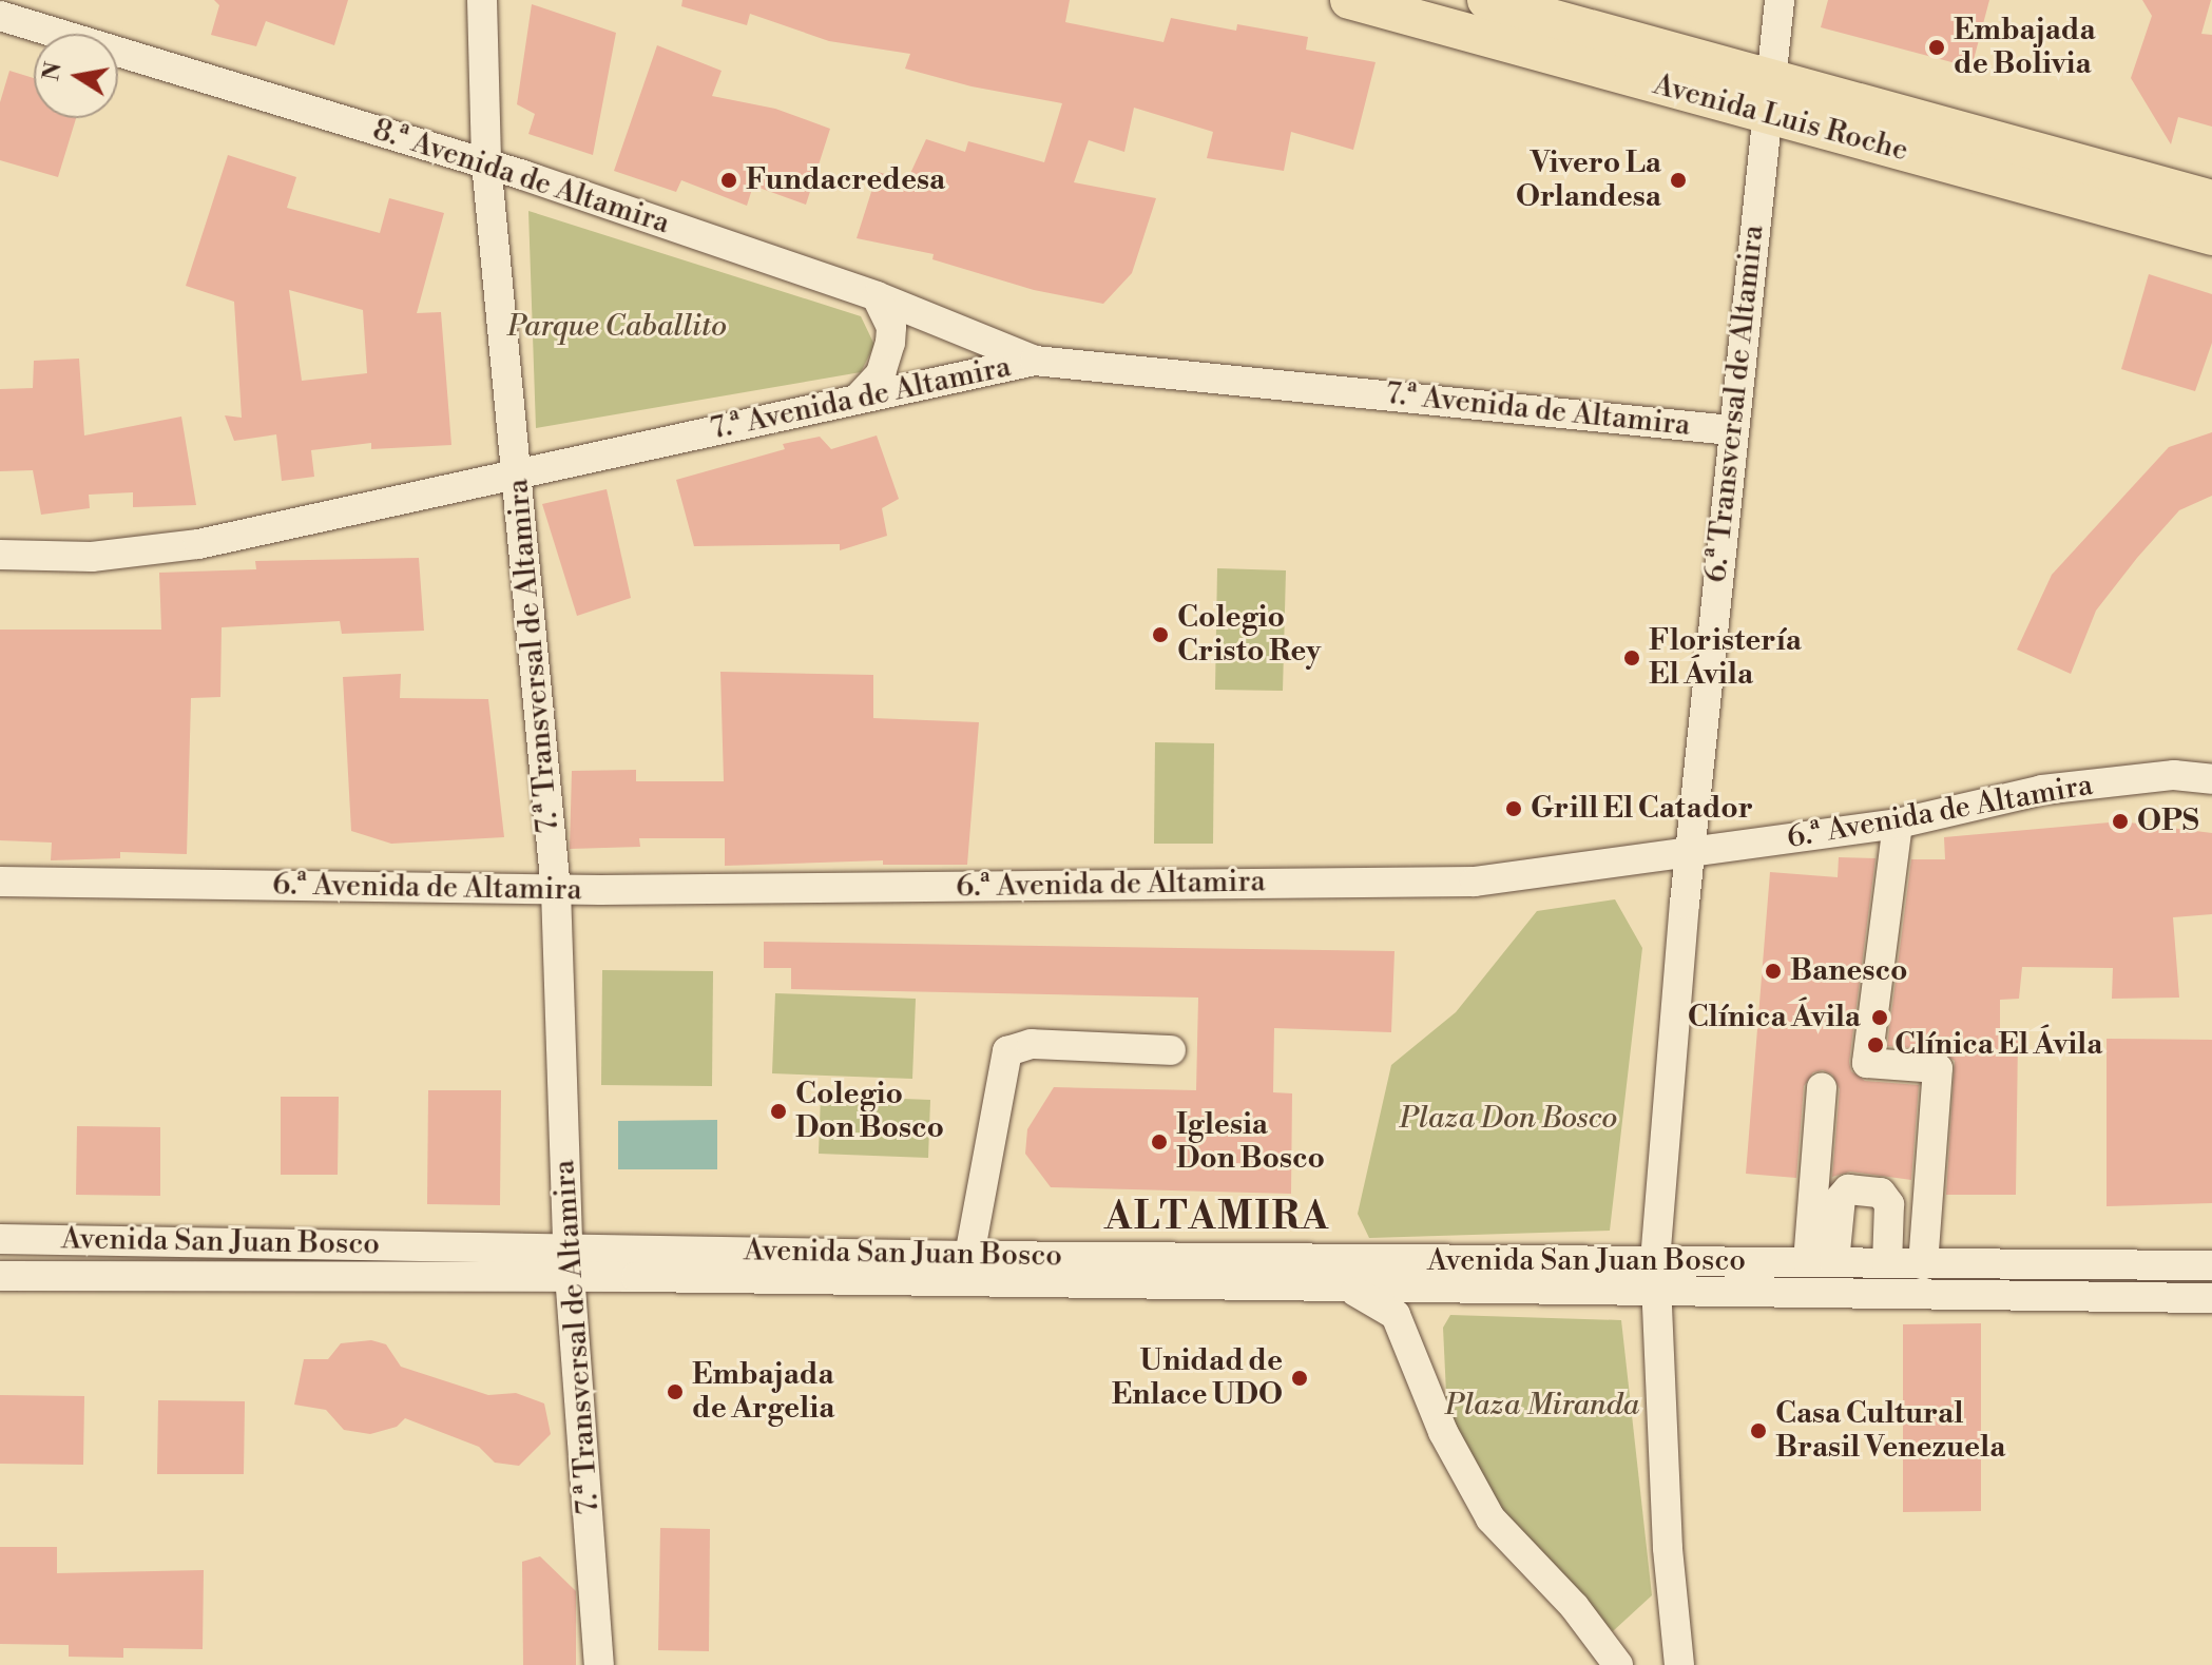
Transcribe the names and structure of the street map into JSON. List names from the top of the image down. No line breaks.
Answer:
{"streets":{"main road":["Avenida Luis Roche"],"street":["8.ª Avenida de Altamira","7.ª Avenida de Altamira","6.ª Transversal de Altamira","7.ª Transversal de Altamira","6.ª Avenida de Altamira","Avenida San Juan Bosco"]},"crossings":[["Avenida Luis Roche","6.ª Transversal de Altamira"],["8.ª Avenida de Altamira","7.ª Avenida de Altamira"],["8.ª Avenida de Altamira","7.ª Transversal de Altamira"],["7.ª Avenida de Altamira","6.ª Transversal de Altamira"],["7.ª Avenida de Altamira","7.ª Transversal de Altamira"],["6.ª Transversal de Altamira","6.ª Avenida de Altamira"],["6.ª Transversal de Altamira","Avenida San Juan Bosco"],["7.ª Transversal de Altamira","6.ª Avenida de Altamira"],["7.ª Transversal de Altamira","Avenida San Juan Bosco"]],"districts":["ALTAMIRA"],"parks":["Parque Caballito","Plaza Don Bosco","Plaza Miranda"],"places":["Embajada de Bolivia","Fundacredesa","Vivero La Orlandesa","Colegio Cristo Rey","Floristería El Ávila","Grill El Catador","OPS","Banesco","Clínica Ávila","Clínica El Ávila","Colegio Don Bosco","Iglesia Don Bosco","Unidad de Enlace UDO","Embajada de Argelia","Casa Cultural Brasil Venezuela"],"north":"left"}
